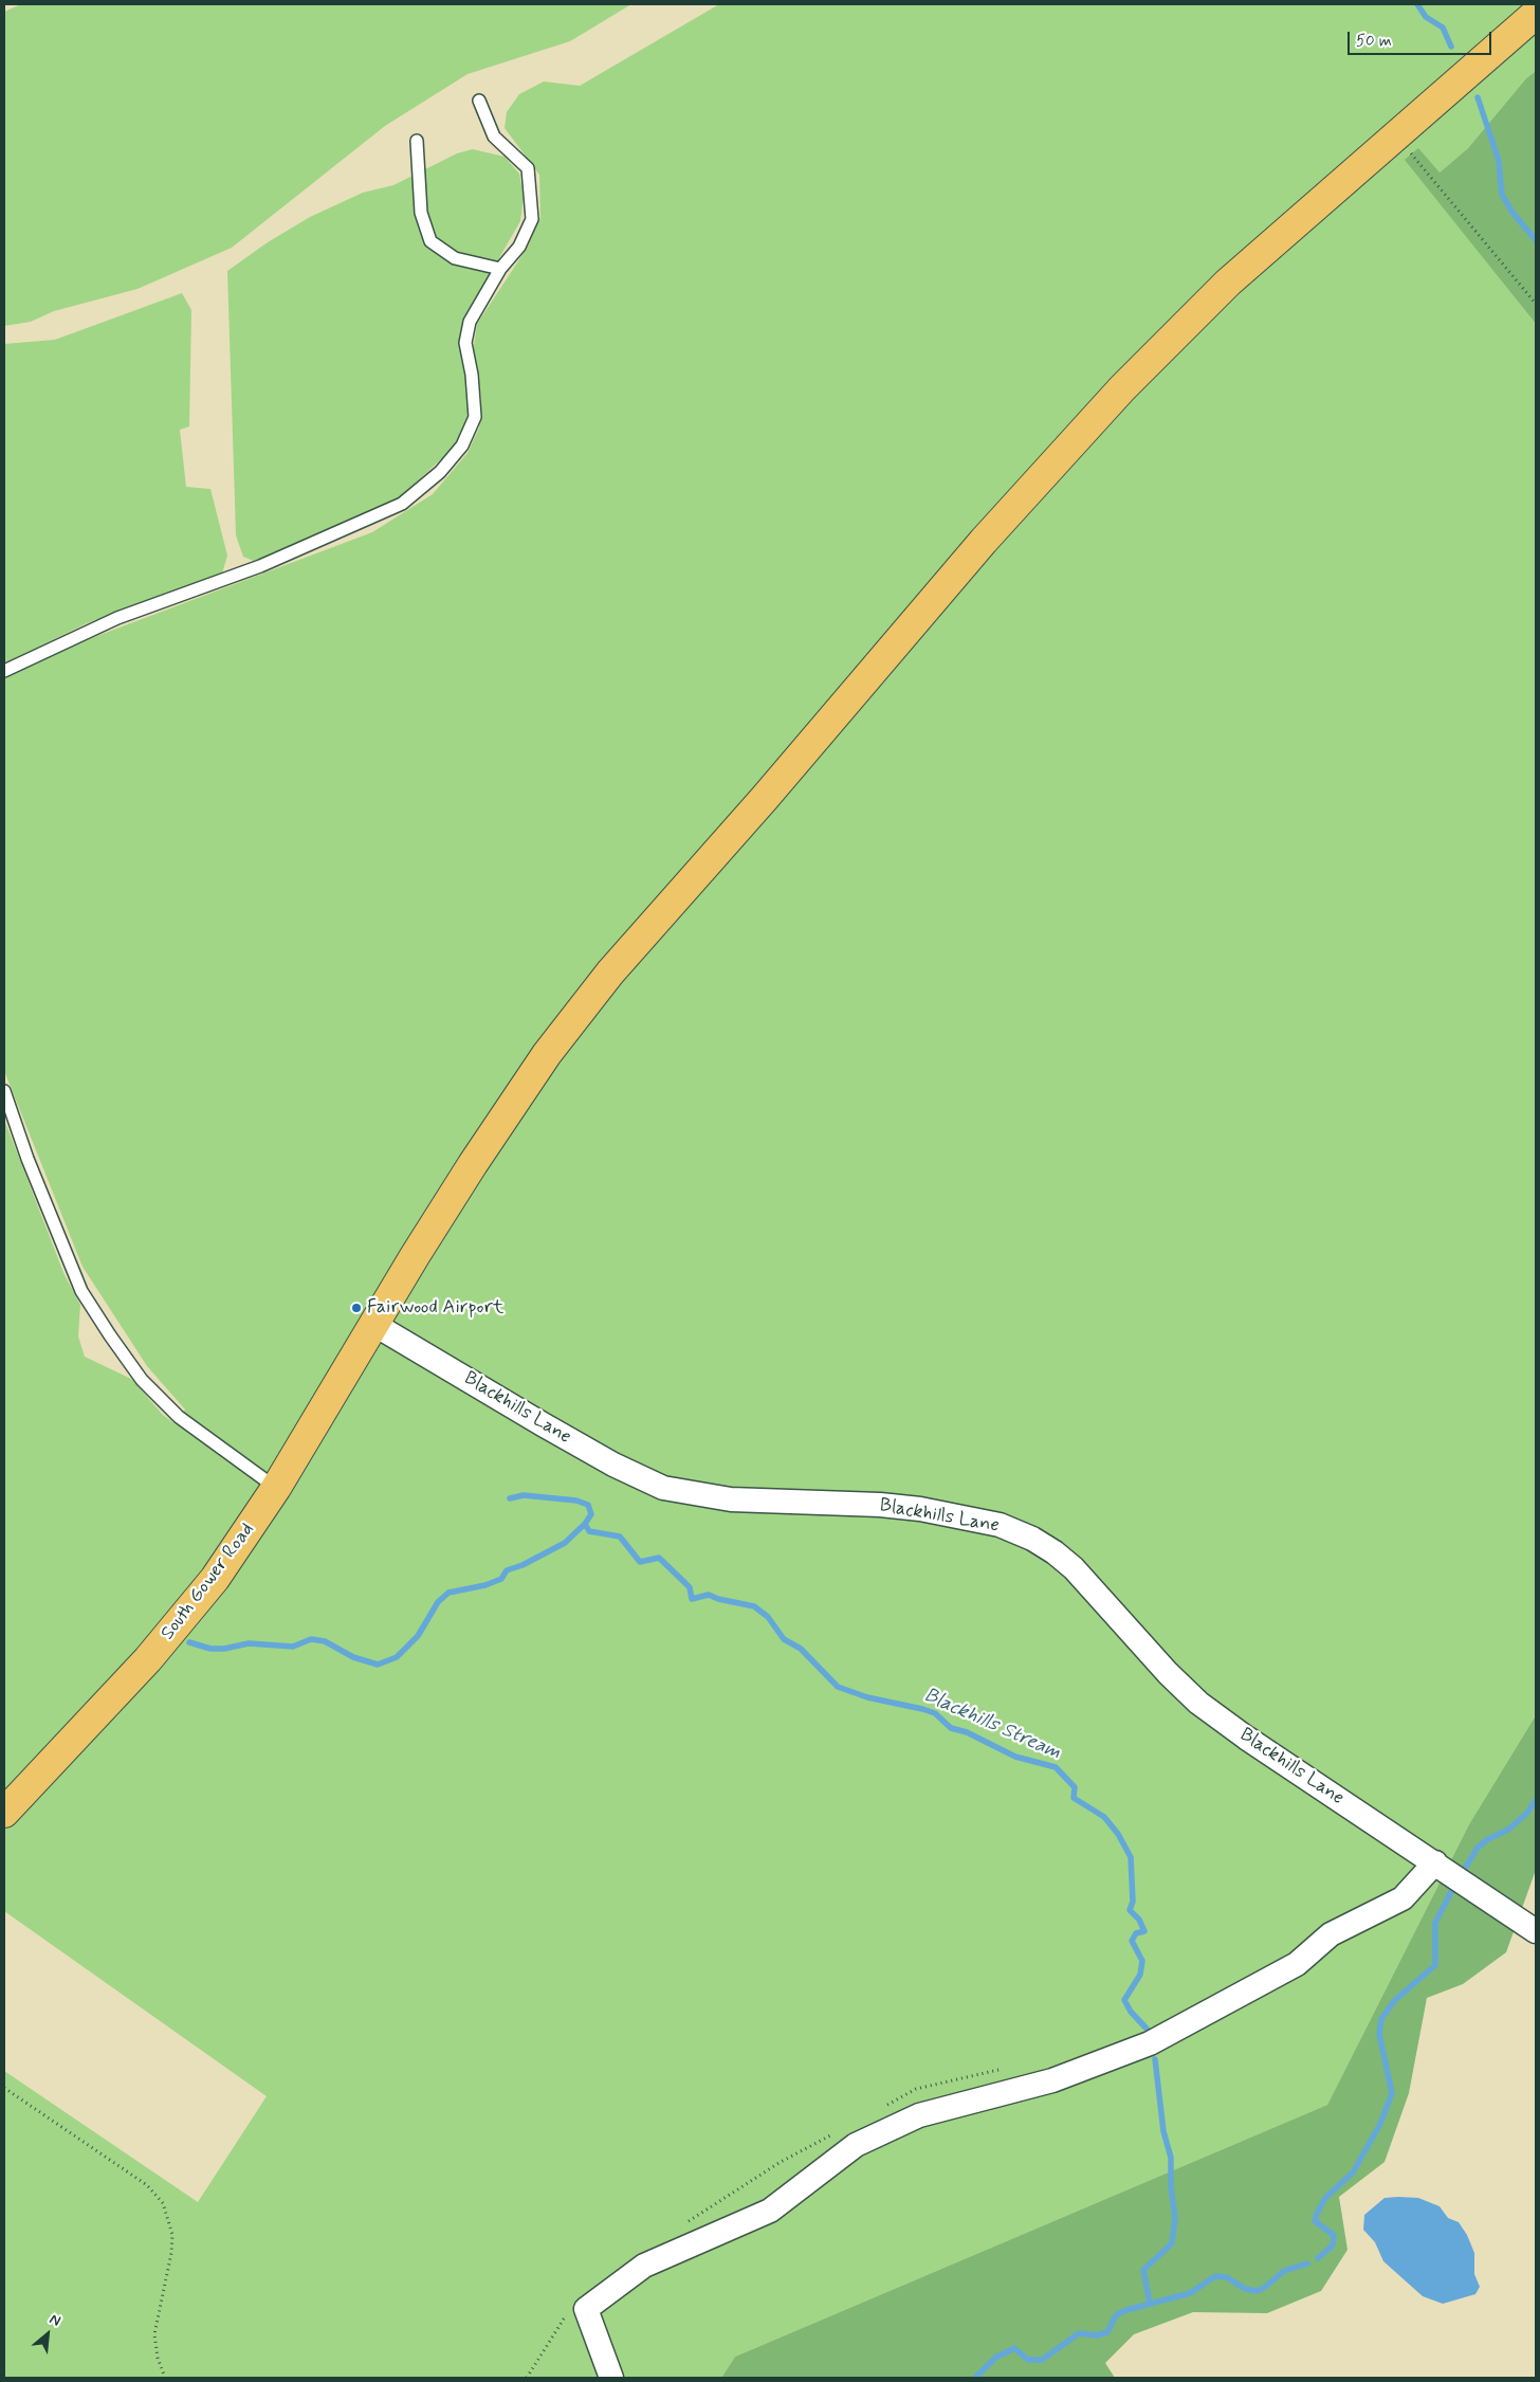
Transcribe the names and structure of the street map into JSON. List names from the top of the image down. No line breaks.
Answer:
{"streets":{"main road":["South Gower Road"],"street":["Blackhills Lane"]},"crossings":[["Blackhills Lane","South Gower Road"]],"water":["Blackhills Stream"],"places":["Fairwood Airport"],"scale_bar":"50 m","north":"top right"}
